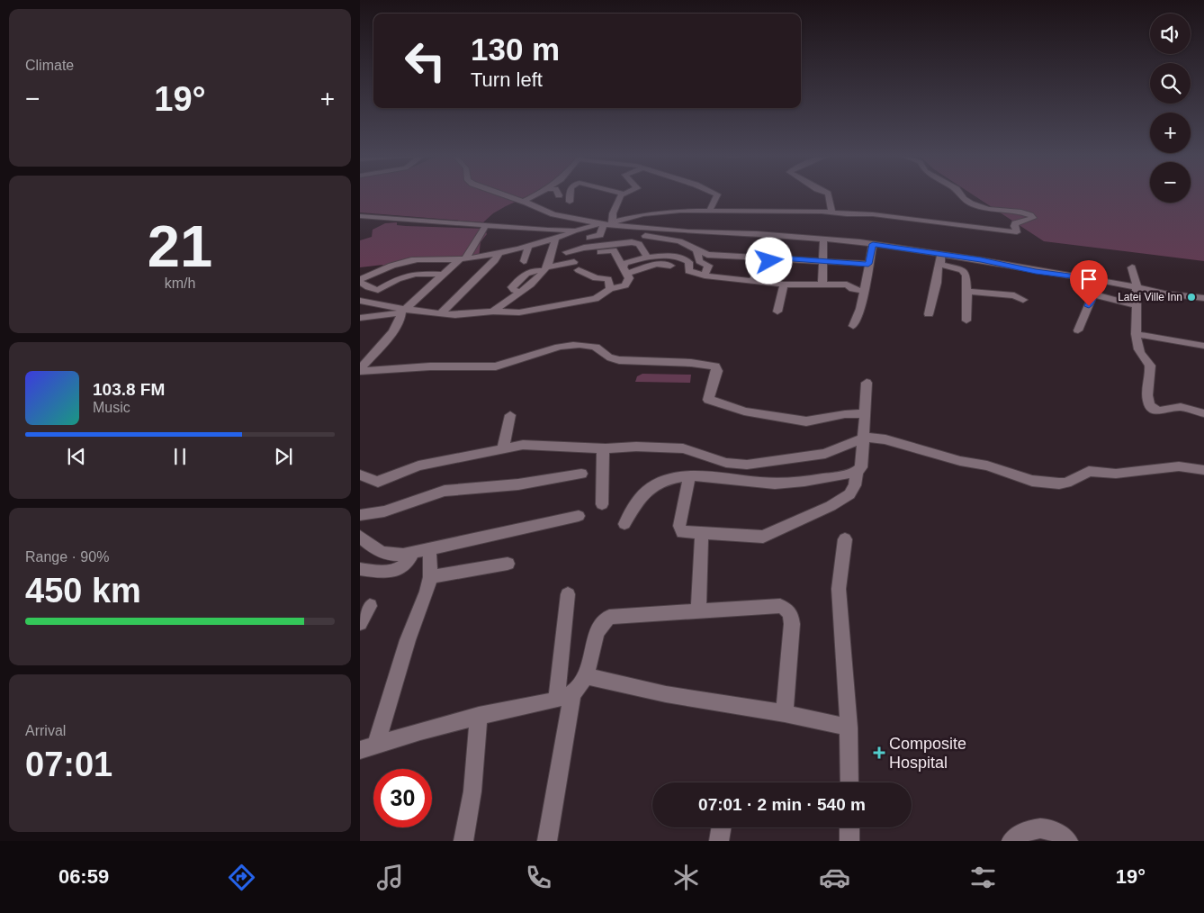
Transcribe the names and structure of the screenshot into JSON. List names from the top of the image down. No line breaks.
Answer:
{"places":{"other":["Latei Ville Inn"],"health":["Composite Hospital"]},"page":{"tile":["Climate",["21","km/h"],["Range · 90%","450 km"],["Arrival","07:01"]],"map_buttons":["+","−"],"turn":["130 m","Turn left"],"heat":["−","19°","+"],"song":["103.8 FM","Music"],"limit":"30","trip":"07:01 · 2 min · 540 m","tabs":["06:59","19°"]}}
